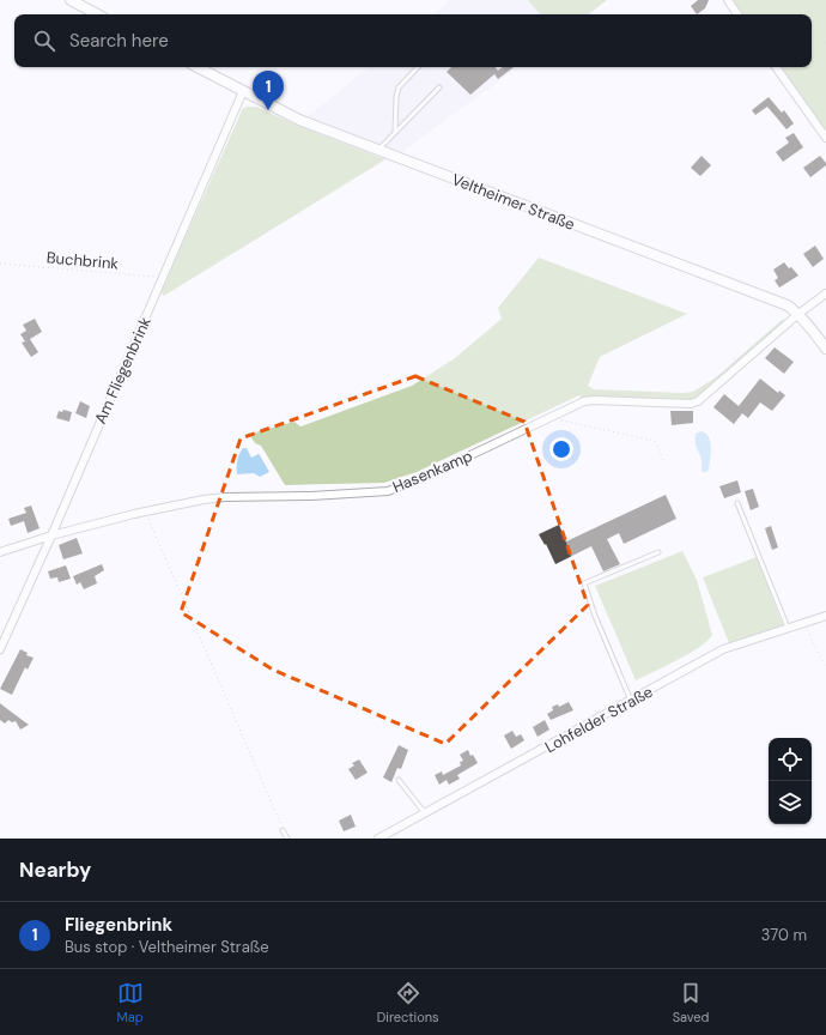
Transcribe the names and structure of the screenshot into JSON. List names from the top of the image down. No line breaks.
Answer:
{"streets":{"main road":["Veltheimer Straße"],"street":["Am Fliegenbrink","Hasenkamp","Lohfelder Straße"],"path":["Buchbrink"]},"crossings":[["Veltheimer Straße","Am Fliegenbrink"],["Veltheimer Straße","Hasenkamp"],["Buchbrink","Am Fliegenbrink"],["Am Fliegenbrink","Hasenkamp"]],"page":{"search":"Search here","pins":"1","heading":"Nearby","list":[{"mark":"1","name":"Fliegenbrink","note":"Bus stop · Veltheimer Straße","value":"370 m"}],"nav":["Map","Directions","Saved"]}}
